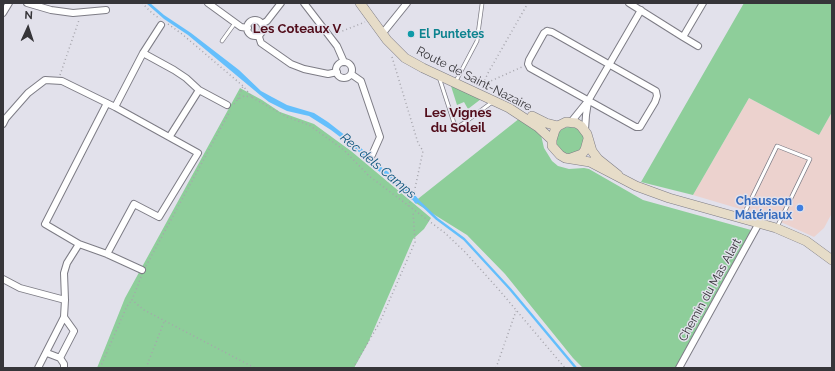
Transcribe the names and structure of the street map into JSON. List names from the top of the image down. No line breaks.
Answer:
{"streets":{"street":["Route de Saint-Nazaire","Chemin du Mas Alart"]},"districts":["Les Coteaux V","Les Vignes du Soleil"],"water":["Rec dels Camps"],"places":["El Puntetes","Chausson Matériaux"],"north":"top"}
